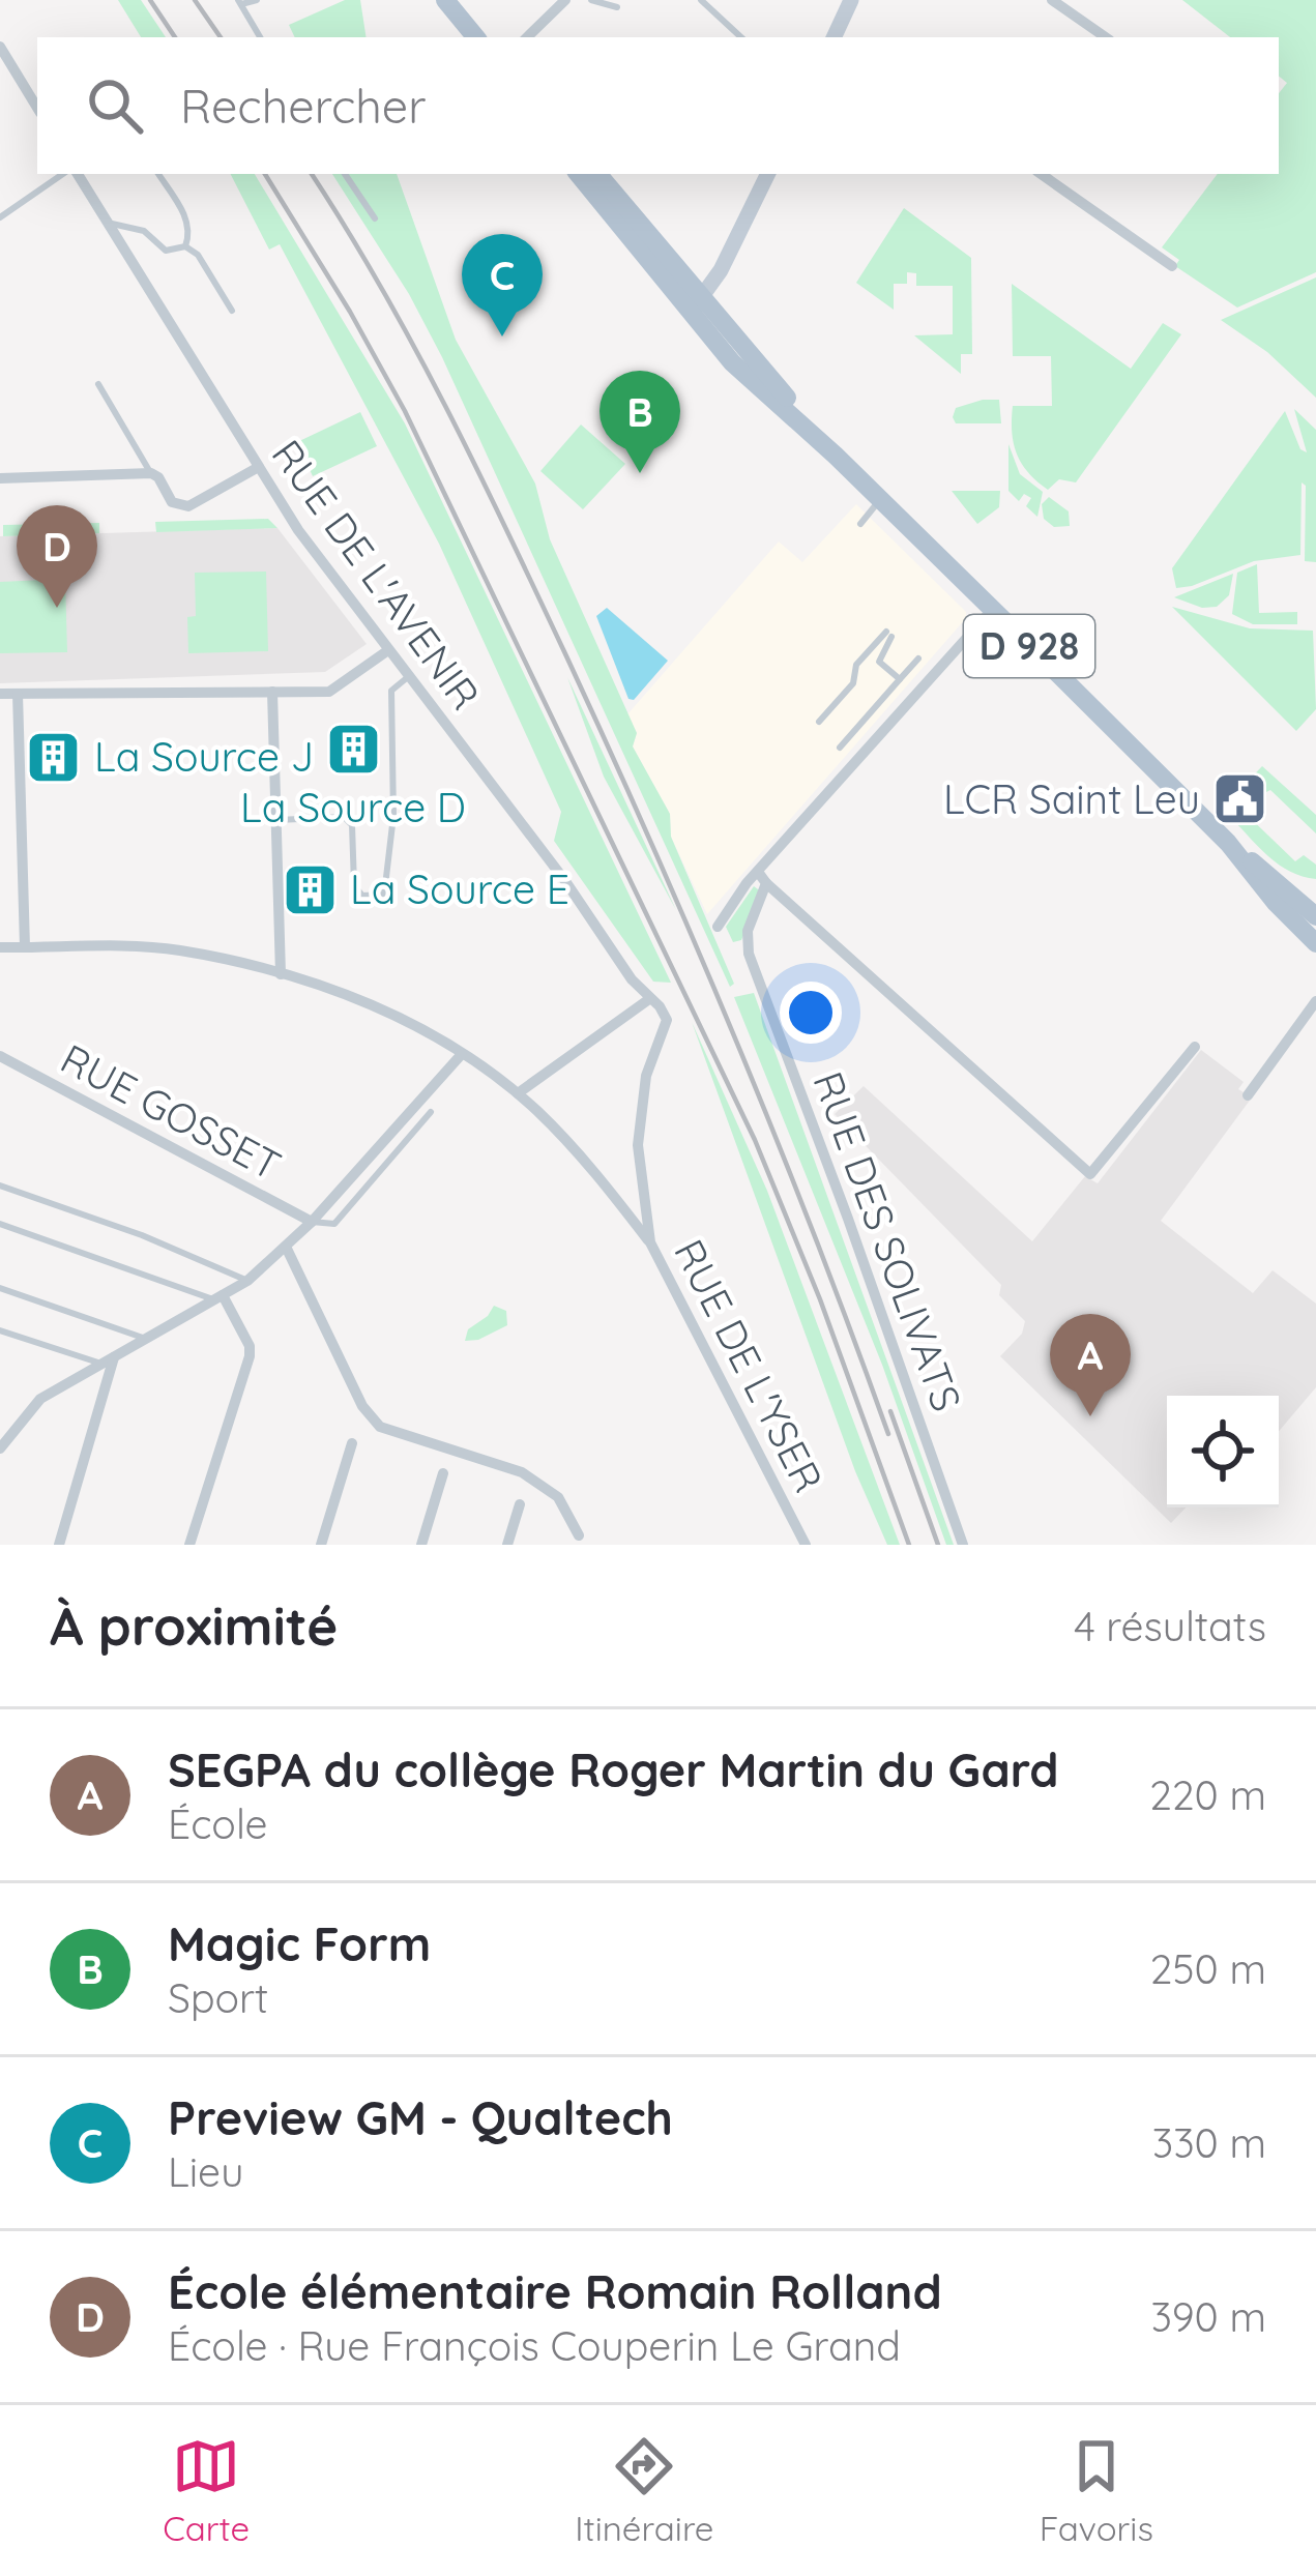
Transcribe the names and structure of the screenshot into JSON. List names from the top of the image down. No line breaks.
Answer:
{"streets":{"main road":["D 928"],"street":["RUE DE L'AVENIR","RUE GOSSET","RUE DES SOLIVATS","RUE DE L'YSER"]},"crossings":[["RUE DE L'AVENIR","RUE DE L'YSER"]],"places":{"building":["La Source D","La Source J","La Source E"],"public building":["LCR Saint Leu"]},"page":{"search":"Rechercher","pins":["C","B","D","A"],"heading":["À proximité","4 résultats"],"list":[{"mark":"A","name":"SEGPA du collège Roger Martin du Gard","note":"École","value":"220 m"},{"mark":"B","name":"Magic Form","note":"Sport","value":"250 m"},{"mark":"C","name":"Preview GM - Qualtech","note":"Lieu","value":"330 m"},{"mark":"D","name":"École élémentaire Romain Rolland","note":"École · Rue François Couperin Le Grand","value":"390 m"}],"nav":["Carte","Itinéraire","Favoris"]}}
